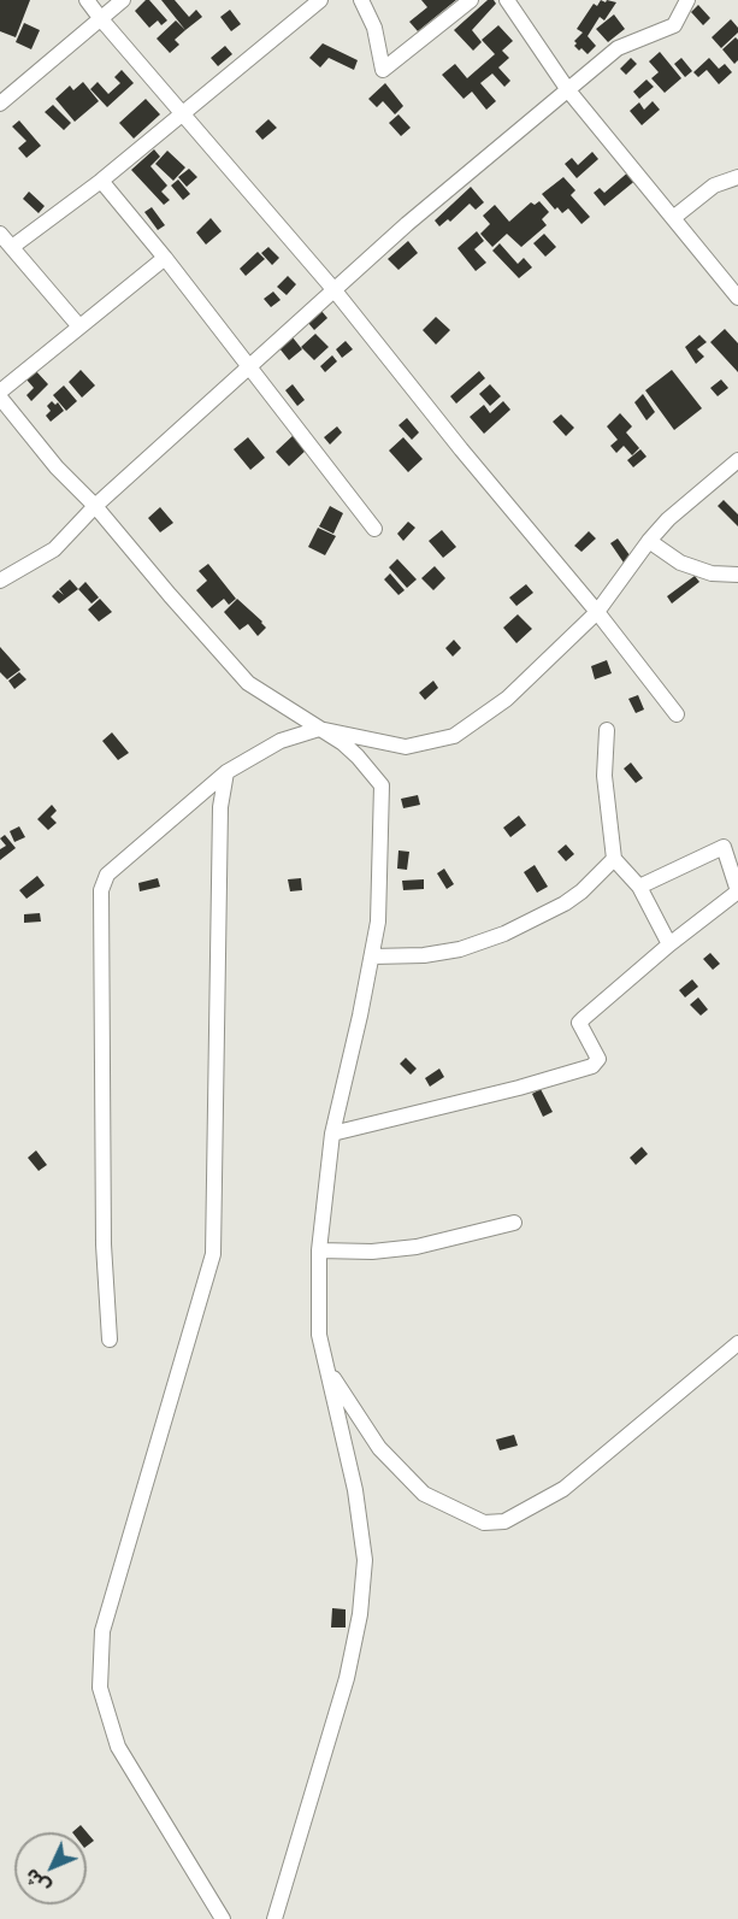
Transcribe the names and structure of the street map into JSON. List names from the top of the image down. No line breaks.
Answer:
{"north":"bottom left"}
